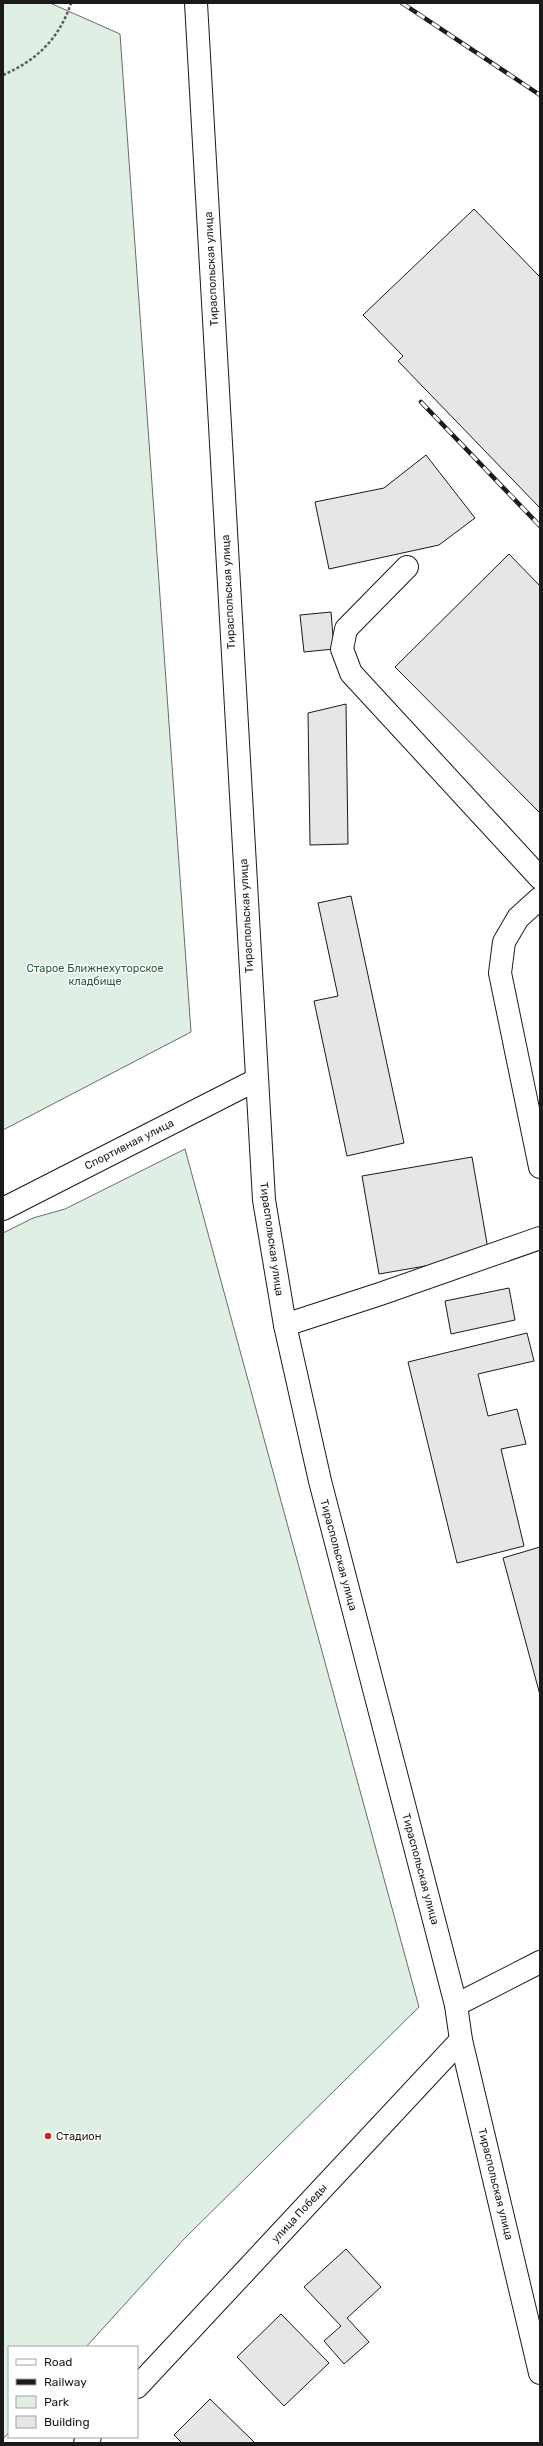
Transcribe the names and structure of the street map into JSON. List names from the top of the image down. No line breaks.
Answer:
{"streets":{"street":["Тираспольская улица","Спортивная улица","улица Победы"]},"crossings":[["Тираспольская улица","Спортивная улица"],["Тираспольская улица","улица Победы"]],"parks":["Старое Ближнехуторское кладбище"],"places":["Стадион"],"legend":["Road","Railway","Park","Building"]}
